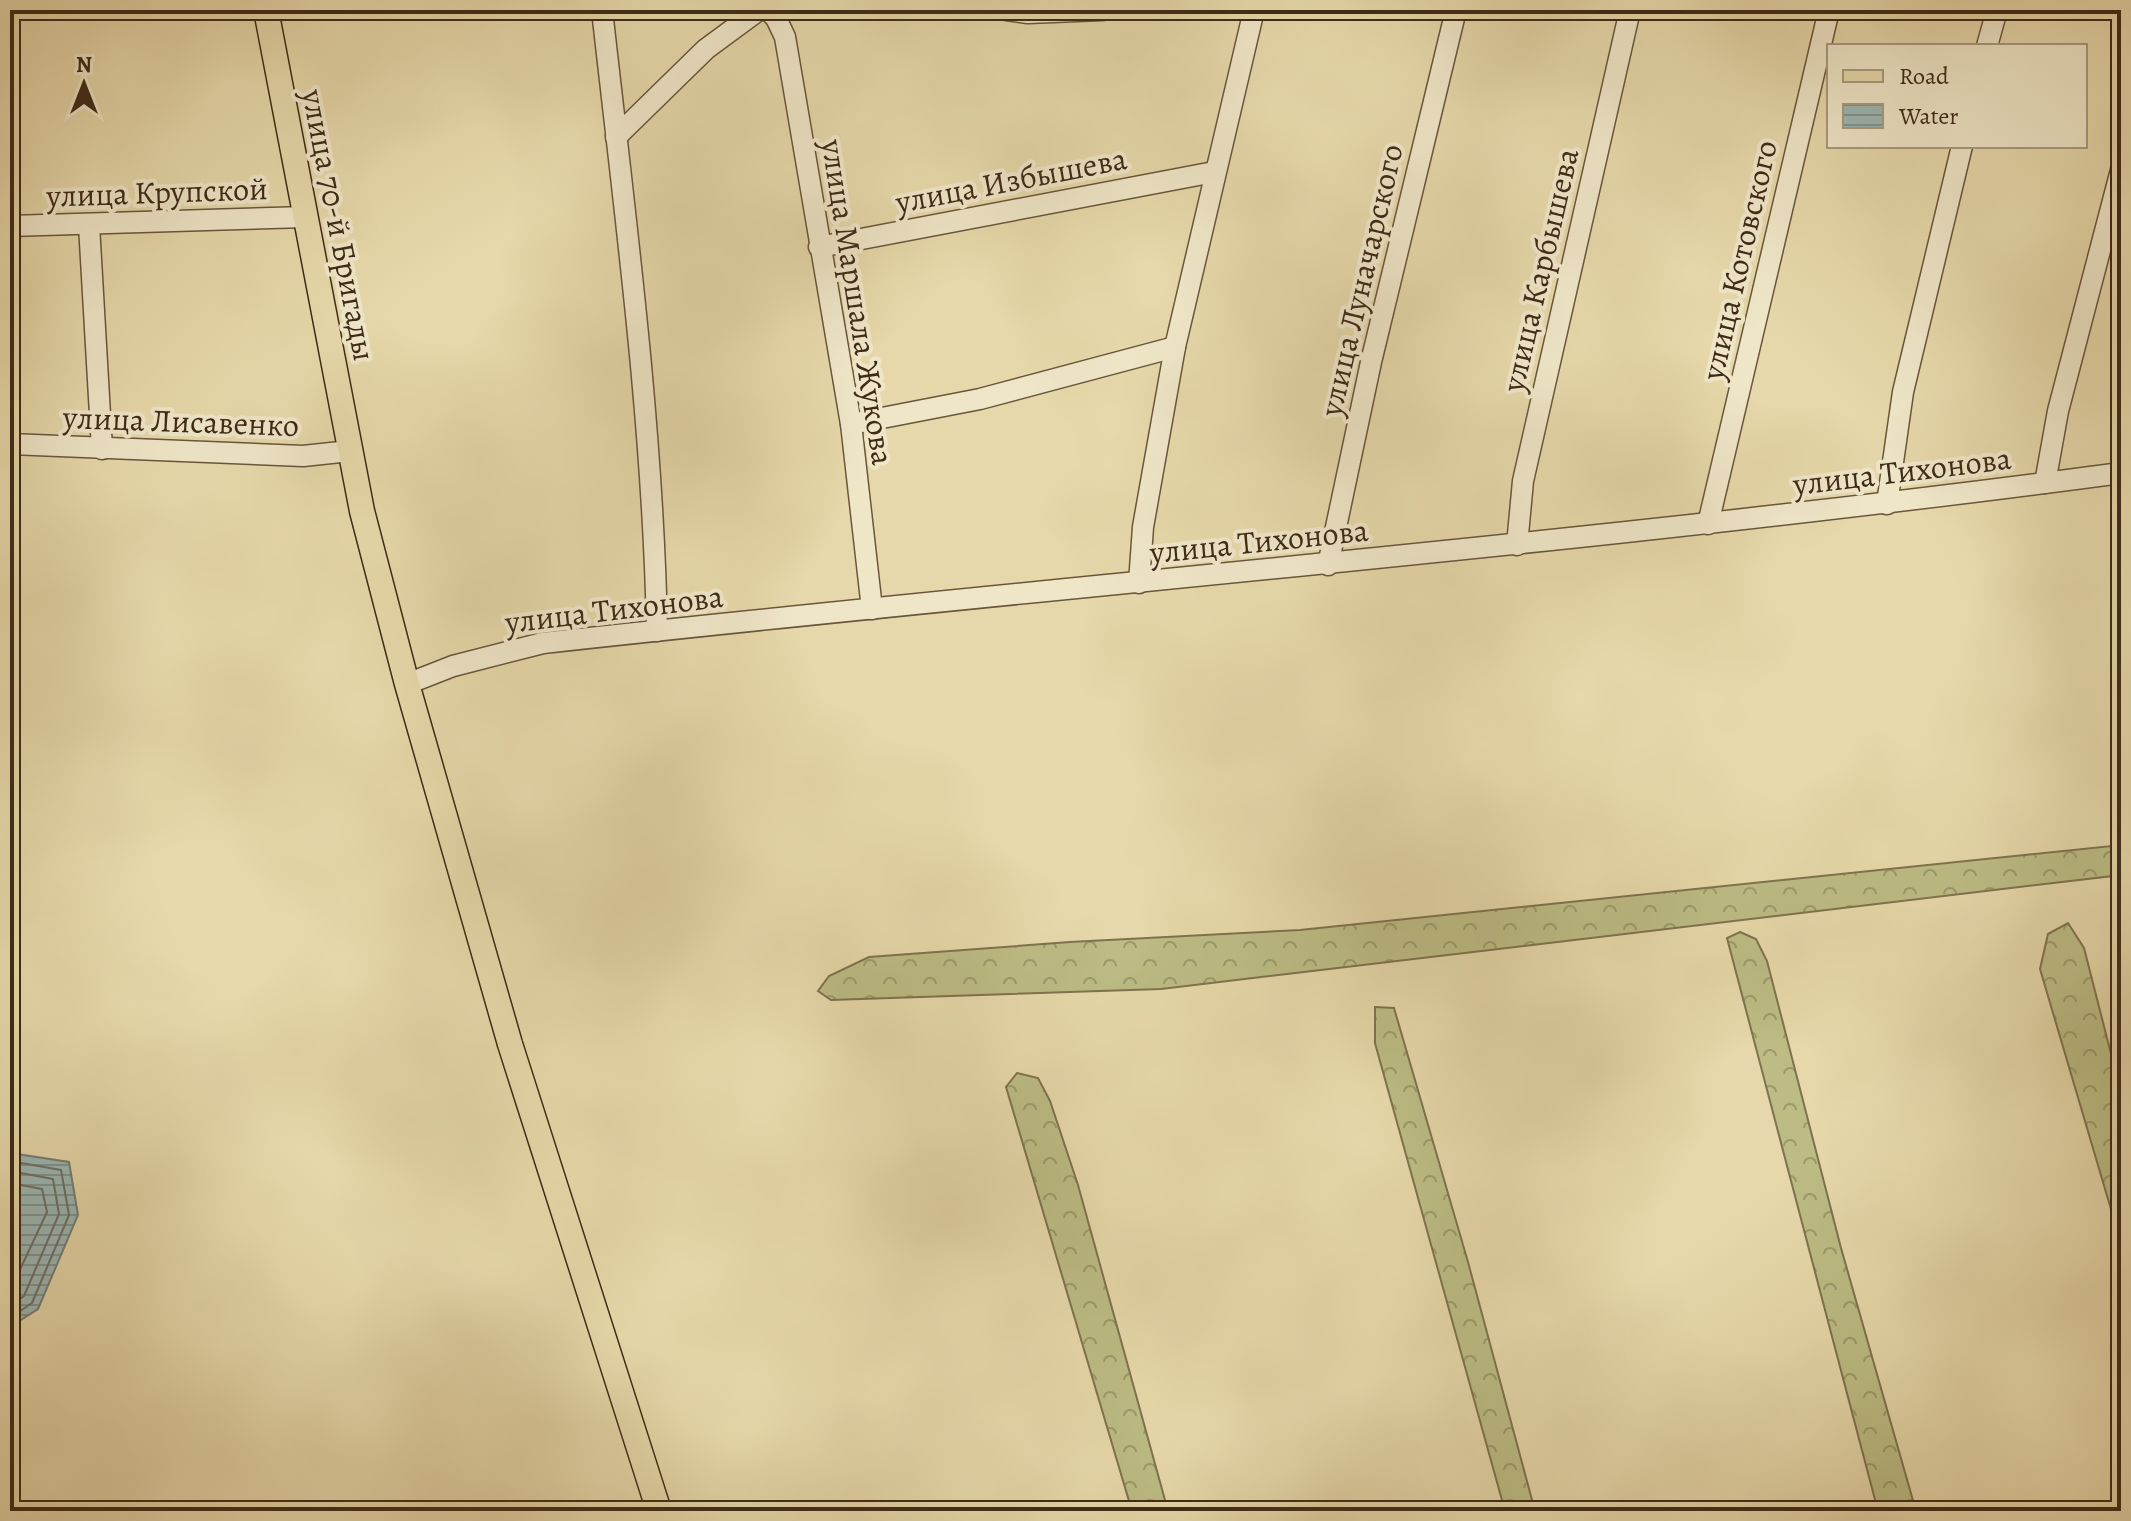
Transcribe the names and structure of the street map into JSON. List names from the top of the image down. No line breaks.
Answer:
{"streets":{"main road":["улица 70-й Бригады"],"street":["улица Избышева","улица Крупской","улица Котовского","улица Карбышева","улица Луначарского","улица Маршала Жукова","улица Лисавенко","улица Тихонова"]},"crossings":[["улица Избышева","улица Маршала Жукова"],["улица Крупской","улица 70-й Бригады"],["улица 70-й Бригады","улица Лисавенко"],["улица 70-й Бригады","улица Тихонова"],["улица Котовского","улица Тихонова"],["улица Карбышева","улица Тихонова"],["улица Луначарского","улица Тихонова"],["улица Маршала Жукова","улица Тихонова"]],"legend":["Road","Water"],"north":"top"}
